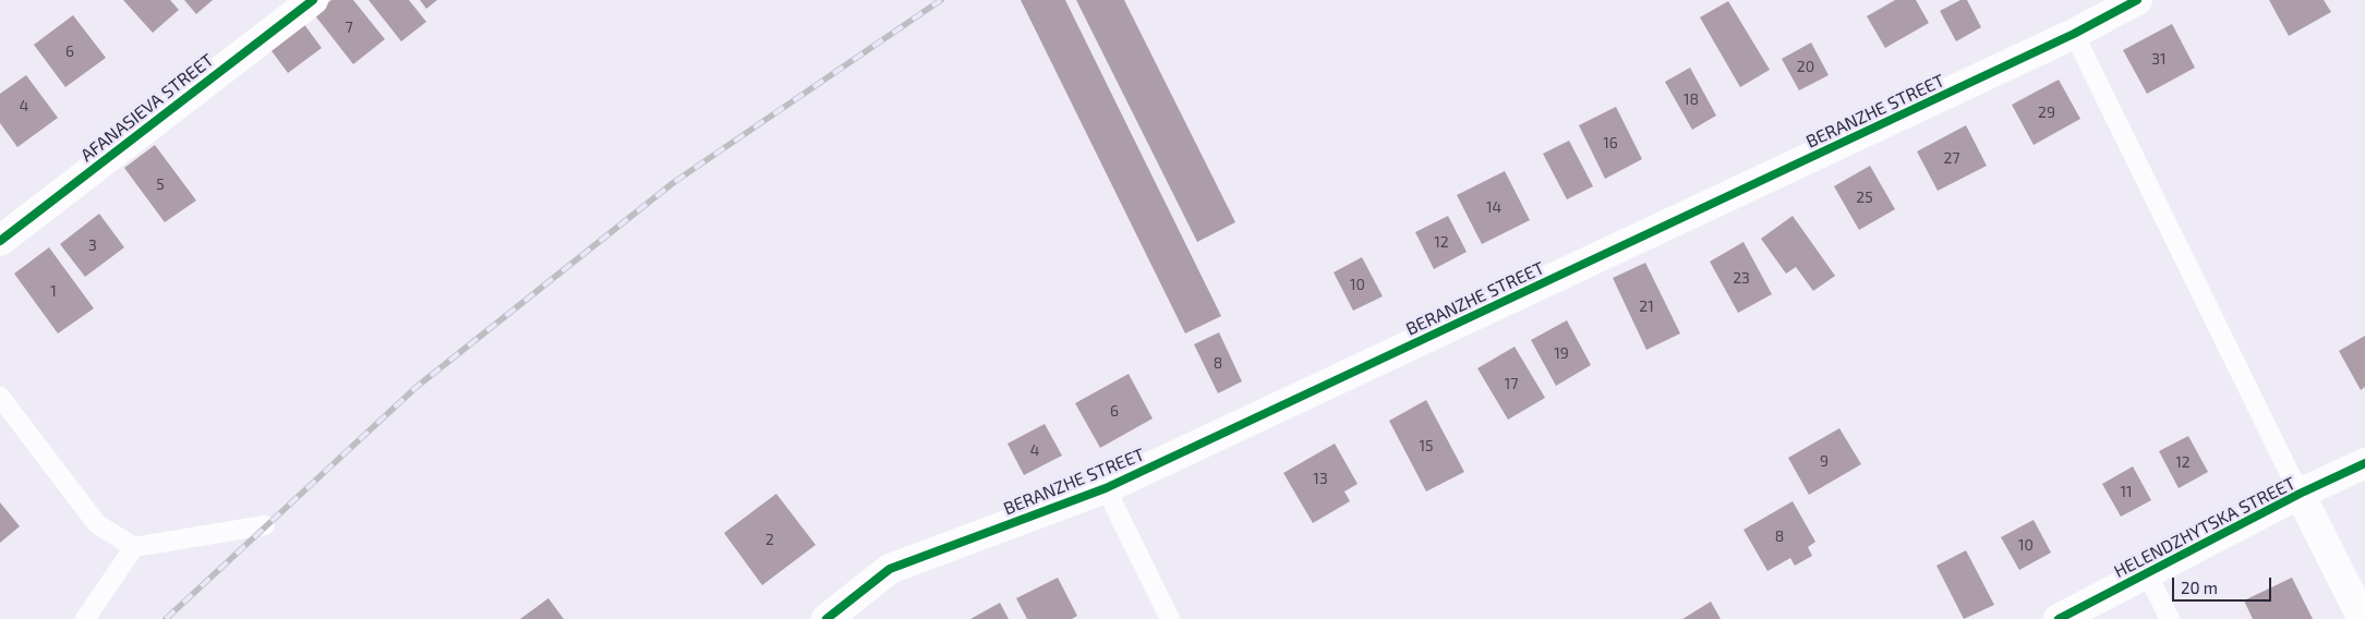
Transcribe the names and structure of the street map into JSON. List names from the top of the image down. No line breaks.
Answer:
{"streets":{"street":["AFANASIEVA STREET","BERANZHE STREET","HELENDZHYTSKA STREET"]},"house_numbers":["7","6","31","20","18","4","29","16","27","5","25","14","12","3","23","10","1","21","19","8","17","6","15","4","9","12","13","11","8","2","10"],"scale_bar":"20 m"}
